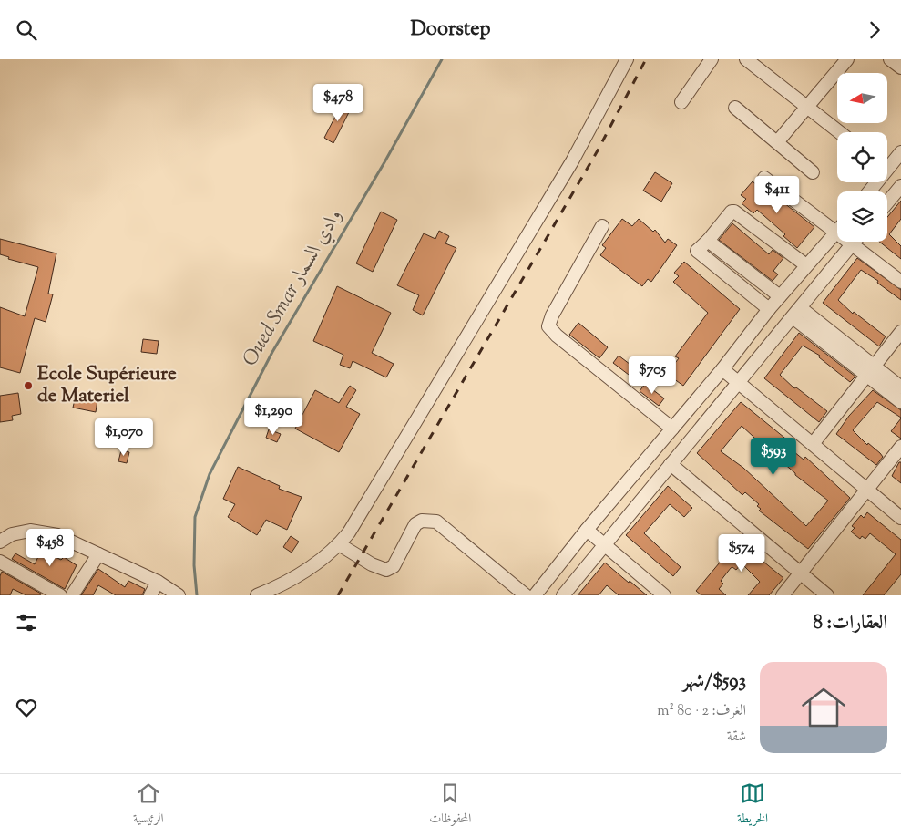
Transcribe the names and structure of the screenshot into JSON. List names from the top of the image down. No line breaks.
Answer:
{"water":["Oued Smar وادي السمار"],"places":["Ecole Supérieure de Materiel"],"north":"left","page":{"header":"Doorstep","price":["$478","$411","$705","$1,290","$1,070","$593","$458","$574"],"heading":"العقارات: 8","list":[{"name":"$593/شهر","note":"الغرف: 2 · 80 m² · شقة"}],"tabs":["الخريطة","المحفوظات","الرئيسية"]}}
